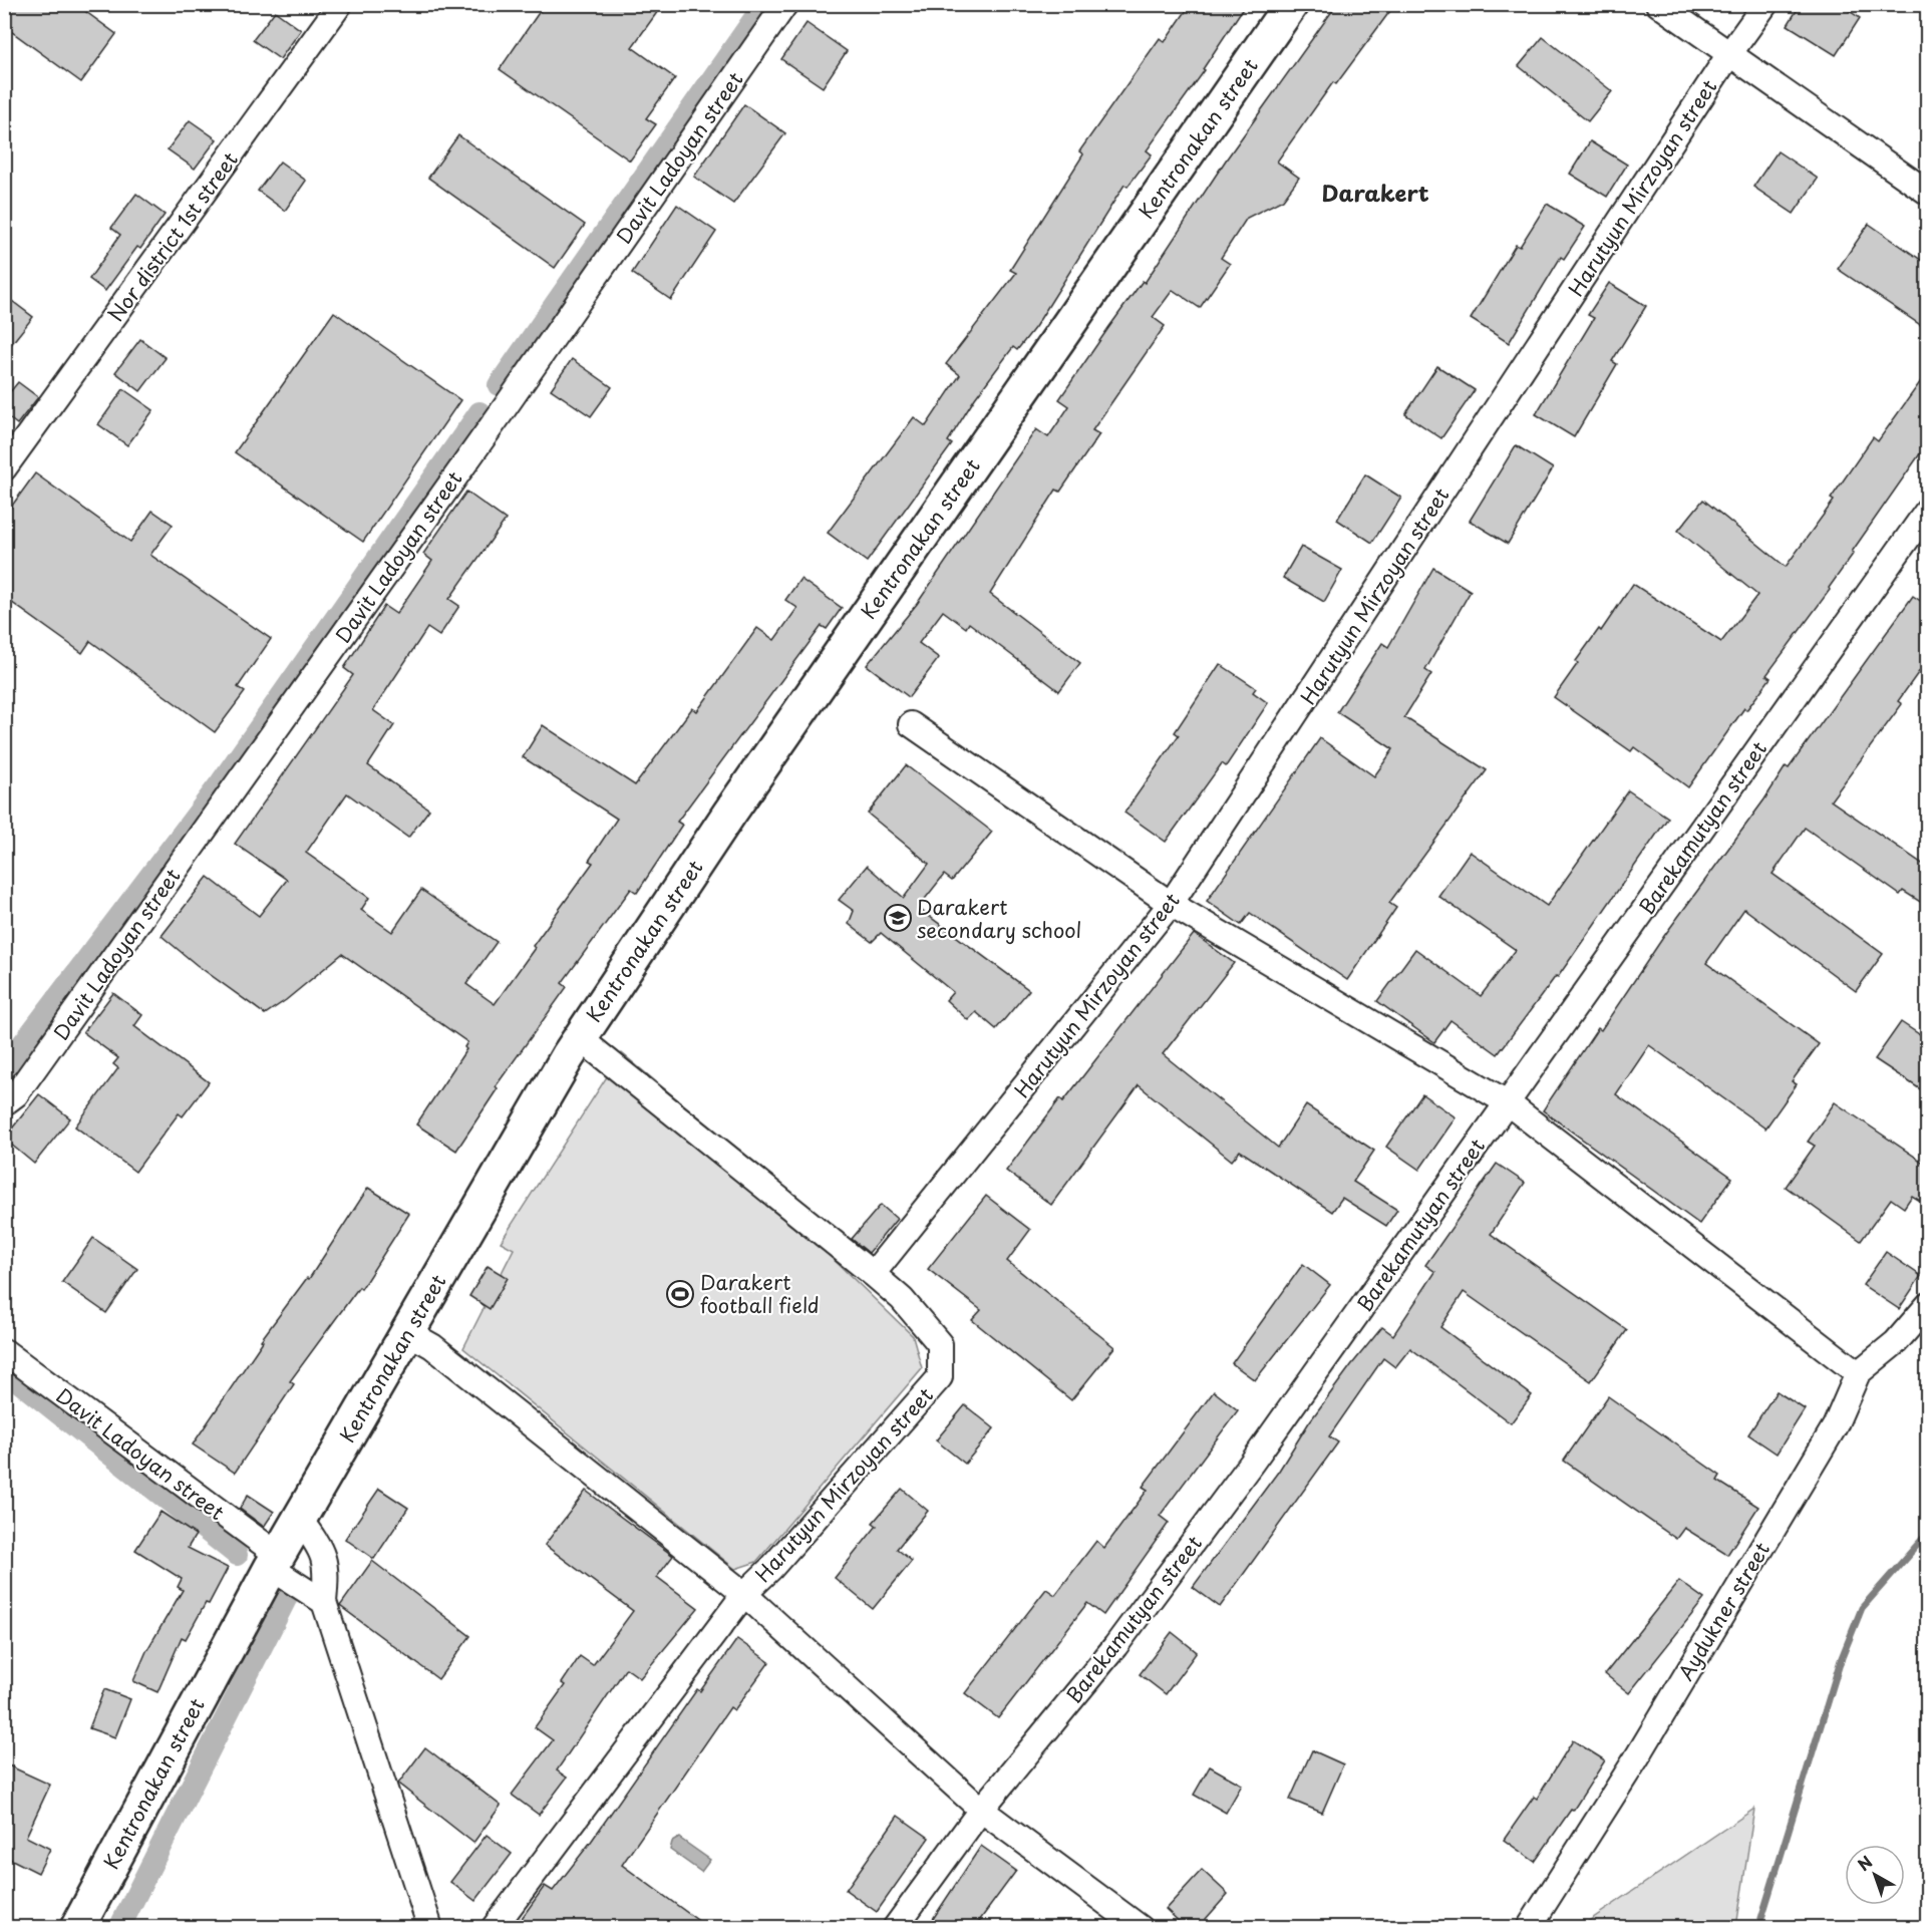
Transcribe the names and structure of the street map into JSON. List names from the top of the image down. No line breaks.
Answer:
{"streets":{"main road":["Kentronakan street"],"street":["Davit Ladoyan street","Harutyun Mirzoyan street","Nor district 1st street","Barekamutyan street","Aydukner street"]},"crossings":[["Kentronakan street","Davit Ladoyan street"]],"districts":["Darakert"],"places":{"school or university":["Darakert secondary school"],"sports":["Darakert football field"]},"north":"top left"}
